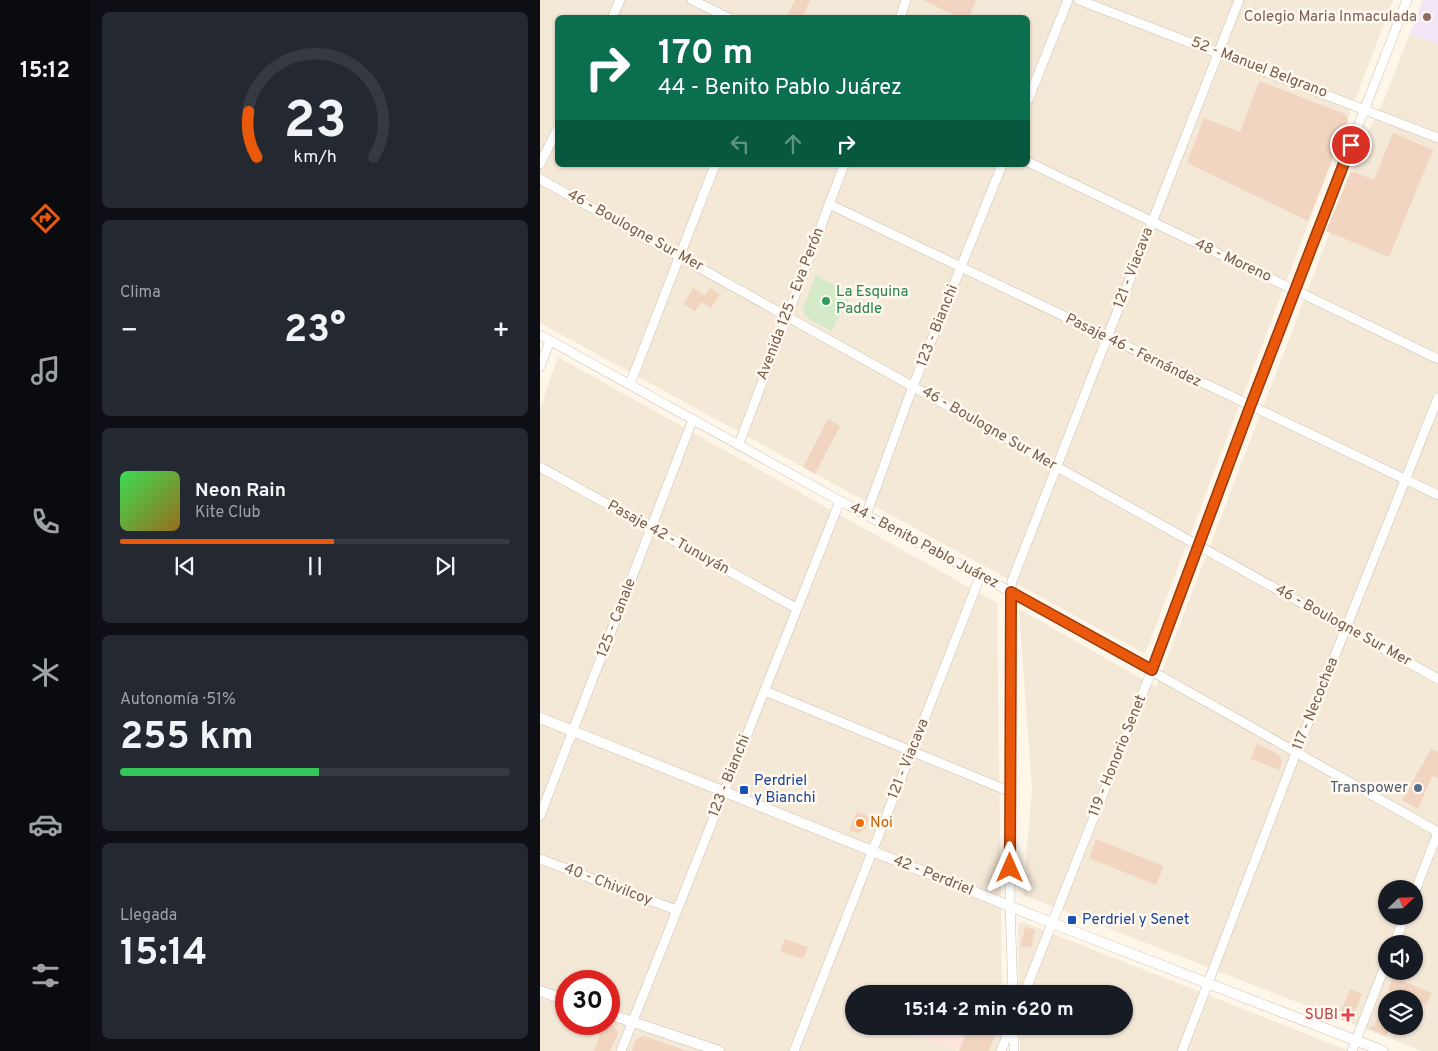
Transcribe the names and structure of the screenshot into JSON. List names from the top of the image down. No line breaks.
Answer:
{"streets":{"street":["52 - Manuel Belgrano","46 - Boulogne Sur Mer","48 - Moreno","121 - Viacava","Avenida 125 - Eva Perón","123 - Bianchi","Pasaje 46 - Fernández","Pasaje 42 - Tunuyán","44 - Benito Pablo Juárez","125 - Canale","117 - Necochea","119 - Honorio Senet","42 - Perdriel","40 - Chivilcoy"]},"crossings":[["52 - Manuel Belgrano","121 - Viacava"],["52 - Manuel Belgrano","119 - Honorio Senet"],["46 - Boulogne Sur Mer","121 - Viacava"],["46 - Boulogne Sur Mer","Avenida 125 - Eva Perón"],["46 - Boulogne Sur Mer","123 - Bianchi"],["46 - Boulogne Sur Mer","117 - Necochea"],["46 - Boulogne Sur Mer","119 - Honorio Senet"],["48 - Moreno","121 - Viacava"],["48 - Moreno","119 - Honorio Senet"],["121 - Viacava","Pasaje 46 - Fernández"],["121 - Viacava","44 - Benito Pablo Juárez"],["121 - Viacava","42 - Perdriel"],["Avenida 125 - Eva Perón","Pasaje 46 - Fernández"],["Avenida 125 - Eva Perón","44 - Benito Pablo Juárez"],["123 - Bianchi","Pasaje 46 - Fernández"],["123 - Bianchi","Pasaje 42 - Tunuyán"],["123 - Bianchi","44 - Benito Pablo Juárez"],["123 - Bianchi","42 - Perdriel"],["123 - Bianchi","40 - Chivilcoy"],["Pasaje 46 - Fernández","117 - Necochea"],["Pasaje 46 - Fernández","119 - Honorio Senet"],["Pasaje 42 - Tunuyán","125 - Canale"],["44 - Benito Pablo Juárez","125 - Canale"],["44 - Benito Pablo Juárez","117 - Necochea"],["44 - Benito Pablo Juárez","119 - Honorio Senet"],["125 - Canale","42 - Perdriel"],["117 - Necochea","42 - Perdriel"],["119 - Honorio Senet","42 - Perdriel"]],"places":{"other":["Colegio Maria Inmaculada","La Esquina Paddle","Transpower","Noi"],"transit":["Perdriel y Bianchi","Perdriel y Senet"],"health":["SUBI"]},"north":"top right","page":{"tabs":"15:12","turn":["170 m","44 - Benito Pablo Juárez"],"tile":["Clima",["Autonomía · 51%","255 km"],["Llegada","15:14"]],"heat":["−","23°","+"],"song":["Neon Rain","Kite Club"],"limit":"30","trip":"15:14 · 2 min · 620 m","gauge":["23","km/h"]}}
